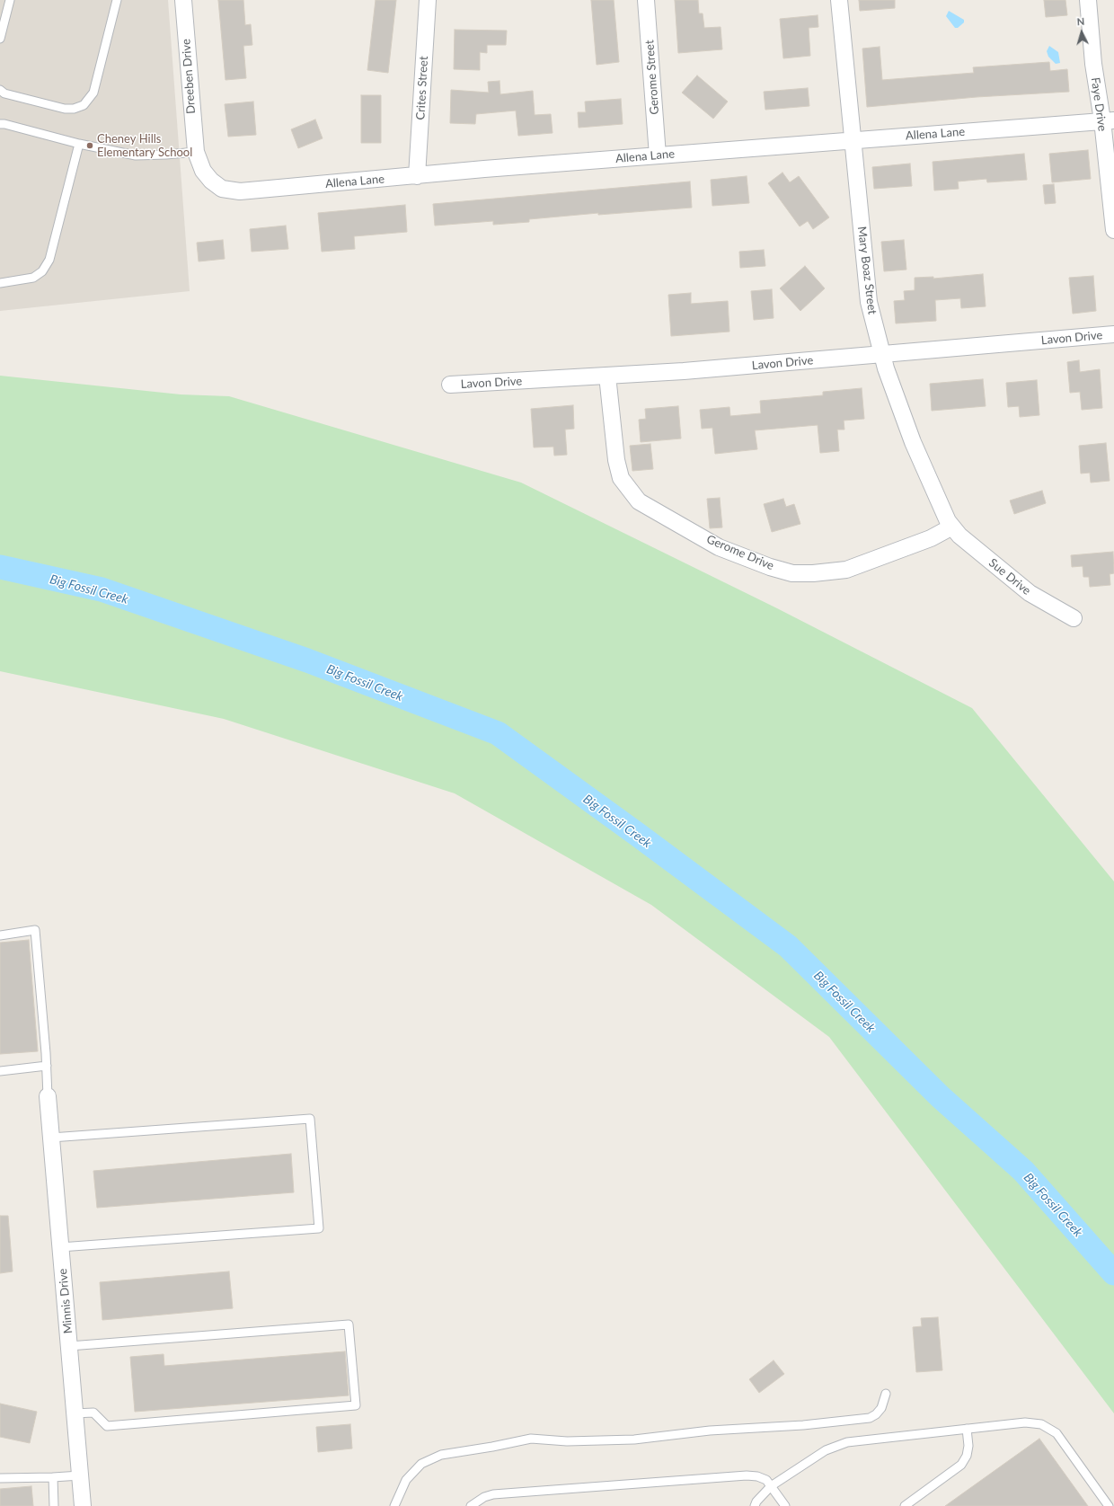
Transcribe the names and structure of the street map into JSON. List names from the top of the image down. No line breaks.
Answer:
{"streets":{"street":["Dreeben Drive","Gerome Street","Crites Street","Faye Drive","Allena Lane","Mary Boaz Street","Lavon Drive","Gerome Drive","Sue Drive","Minnis Drive"]},"crossings":[["Dreeben Drive","Allena Lane"],["Gerome Street","Allena Lane"],["Crites Street","Allena Lane"],["Faye Drive","Allena Lane"],["Allena Lane","Mary Boaz Street"],["Mary Boaz Street","Lavon Drive"],["Mary Boaz Street","Gerome Drive"],["Mary Boaz Street","Sue Drive"],["Lavon Drive","Gerome Drive"],["Gerome Drive","Sue Drive"]],"water":["Big Fossil Creek"],"places":["Cheney Hills Elementary School"],"north":"top"}
